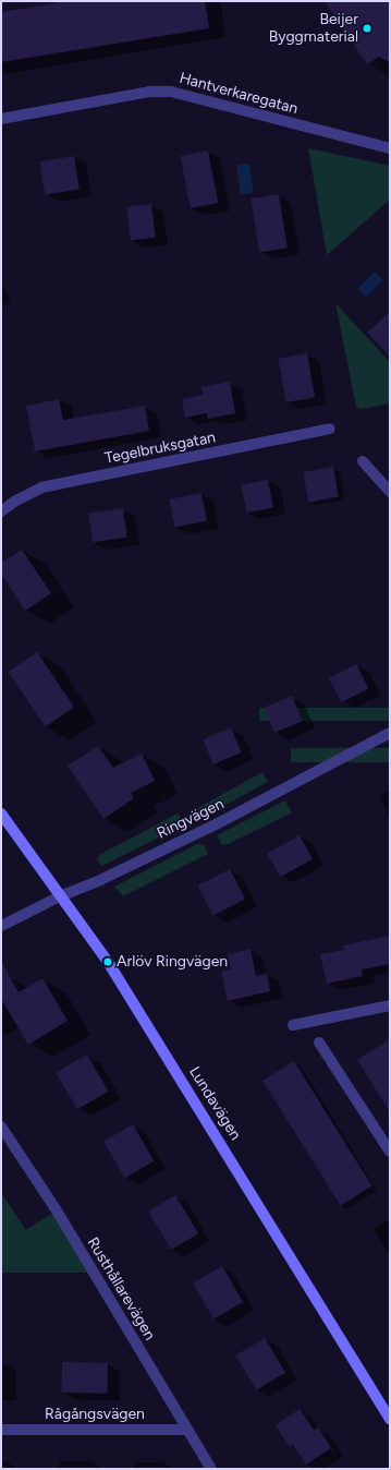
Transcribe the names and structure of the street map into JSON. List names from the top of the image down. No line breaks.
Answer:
{"streets":{"main road":["Lundavägen"],"street":["Hantverkaregatan","Tegelbruksgatan","Ringvägen","Rusthållarevägen","Rågångsvägen"]},"crossings":[["Ringvägen","Lundavägen"],["Rusthållarevägen","Rågångsvägen"]],"places":["Beijer Byggmaterial","Arlöv Ringvägen"]}
